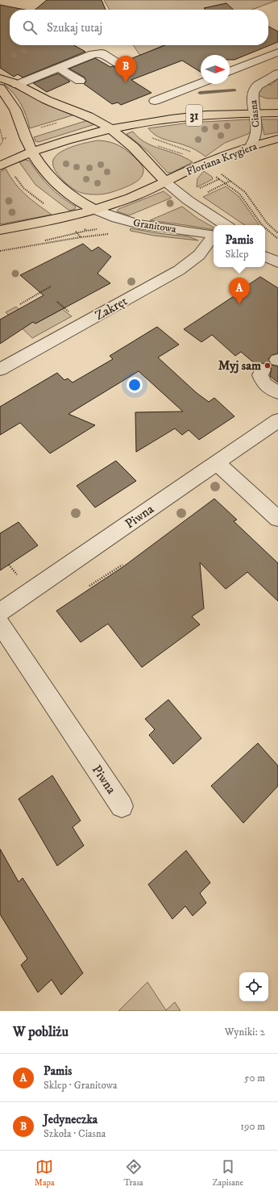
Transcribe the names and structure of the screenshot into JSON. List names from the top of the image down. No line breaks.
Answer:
{"streets":{"main road":["31","Floriana Krygiera"],"street":["Ciasna","Granitowa","Zakręt","Piwna"]},"crossings":[["Ciasna","31"],["Ciasna","Floriana Krygiera"],["Floriana Krygiera","Granitowa"]],"places":["Myj sam"],"north":"right","page":{"search":"Szukaj tutaj","pins":["B","A"],"popup":["Pamis","Sklep"],"heading":["W pobliżu","Wyniki: 2"],"list":[{"mark":"A","name":"Pamis","note":"Sklep · Granitowa","value":"50 m"},{"mark":"B","name":"Jedyneczka","note":"Szkoła · Ciasna","value":"190 m"}],"nav":["Mapa","Trasa","Zapisane"]}}
